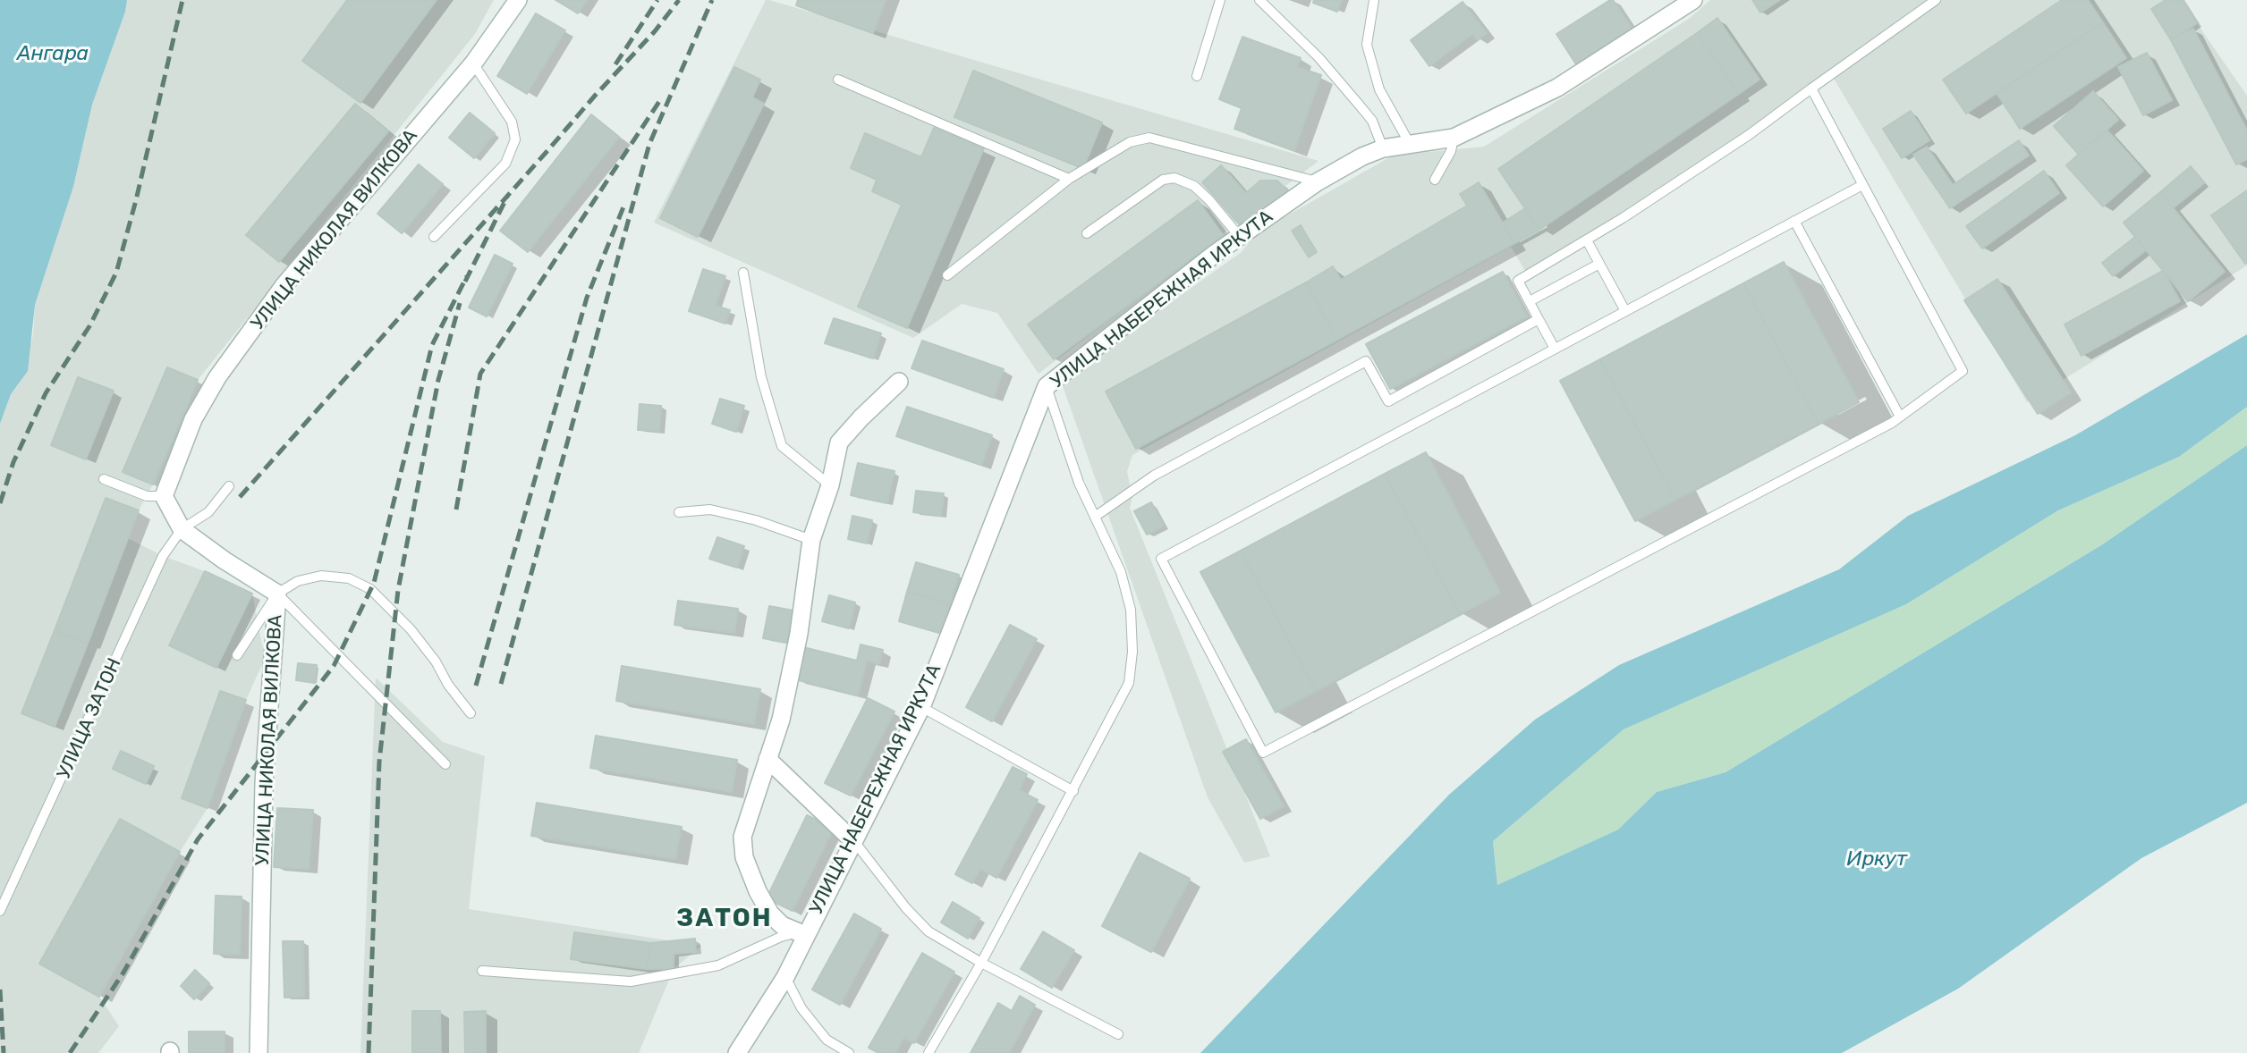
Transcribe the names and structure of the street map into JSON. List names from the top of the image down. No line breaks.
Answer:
{"streets":{"street":["УЛИЦА НИКОЛАЯ ВИЛКОВА","УЛИЦА НАБЕРЕЖНАЯ ИРКУТА"],"lane":["УЛИЦА ЗАТОН"]},"crossings":[["УЛИЦА НИКОЛАЯ ВИЛКОВА","УЛИЦА ЗАТОН"]],"districts":["ЗАТОН"],"water":["Ангара","Иркут"]}
